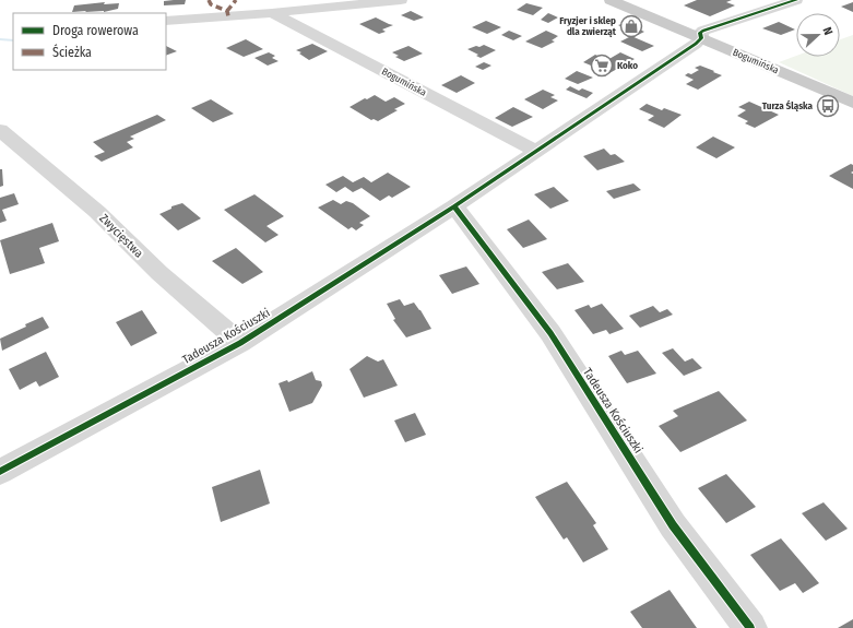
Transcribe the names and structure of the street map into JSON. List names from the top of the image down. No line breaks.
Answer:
{"streets":{"main road":["Bogumińska"],"street":["Zwycięstwa","Tadeusza Kościuszki"]},"crossings":[["Bogumińska","Tadeusza Kościuszki"],["Zwycięstwa","Tadeusza Kościuszki"]],"places":{"shop":["Fryzjer i sklep dla zwierząt"],"supermarket":["Koko"],"bus stop":["Turza Śląska"]},"legend":["Droga rowerowa","Ścieżka"],"north":"right"}
